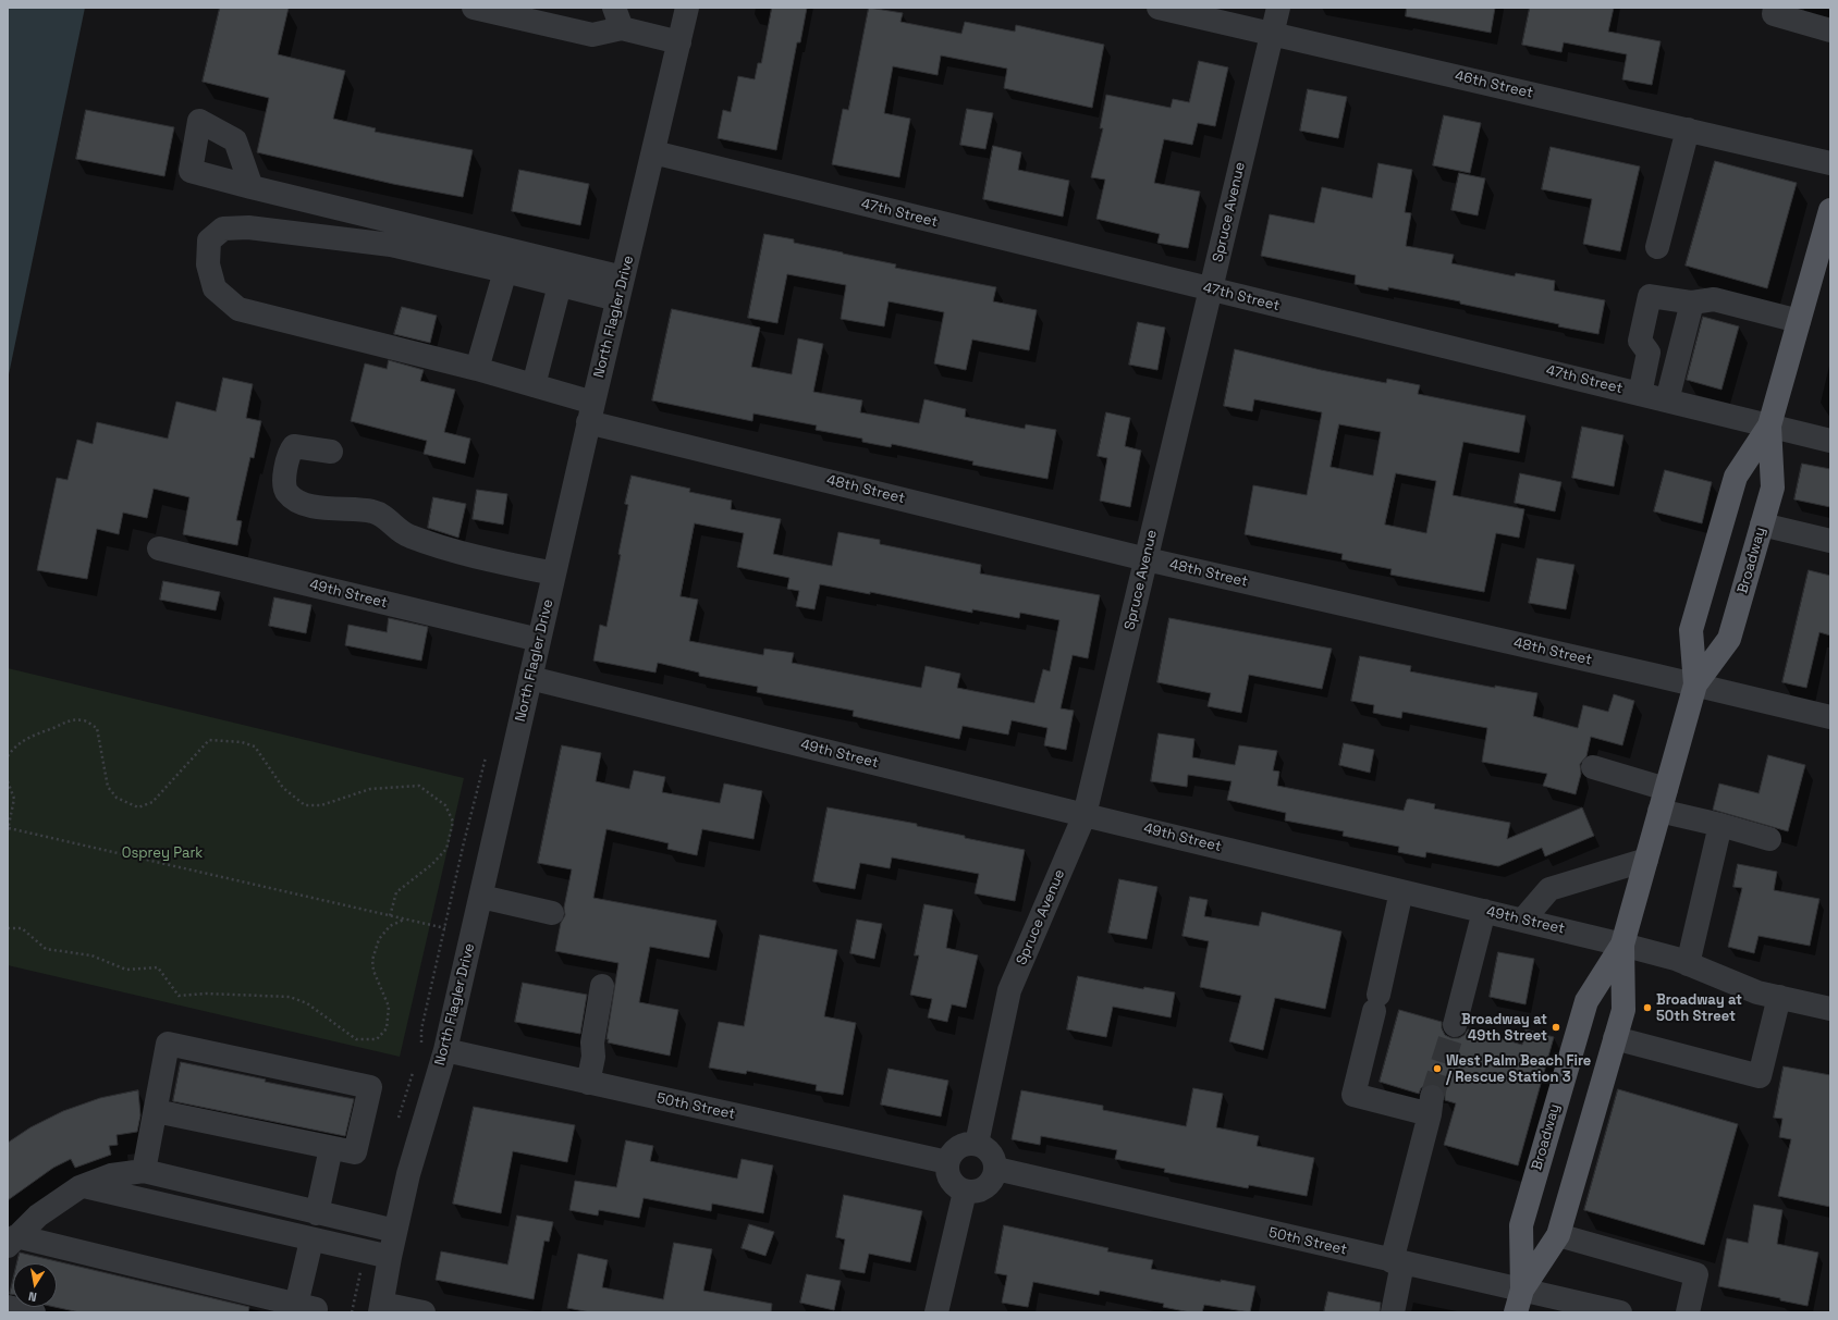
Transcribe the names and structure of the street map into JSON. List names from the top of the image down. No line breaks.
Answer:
{"streets":{"main road":["Broadway"],"street":["46th Street","Spruce Avenue","47th Street","North Flagler Drive","48th Street","49th Street","50th Street"]},"crossings":[["46th Street","Spruce Avenue"],["Spruce Avenue","47th Street"],["Spruce Avenue","48th Street"],["Spruce Avenue","49th Street"],["Spruce Avenue","50th Street"],["47th Street","North Flagler Drive"],["47th Street","Broadway"],["North Flagler Drive","48th Street"],["North Flagler Drive","49th Street"],["North Flagler Drive","50th Street"],["48th Street","Broadway"],["Broadway","49th Street"],["Broadway","50th Street"]],"parks":["Osprey Park"],"places":["Broadway at 50th Street","Broadway at 49th Street","West Palm Beach Fire / Rescue Station 3"],"north":"bottom"}
